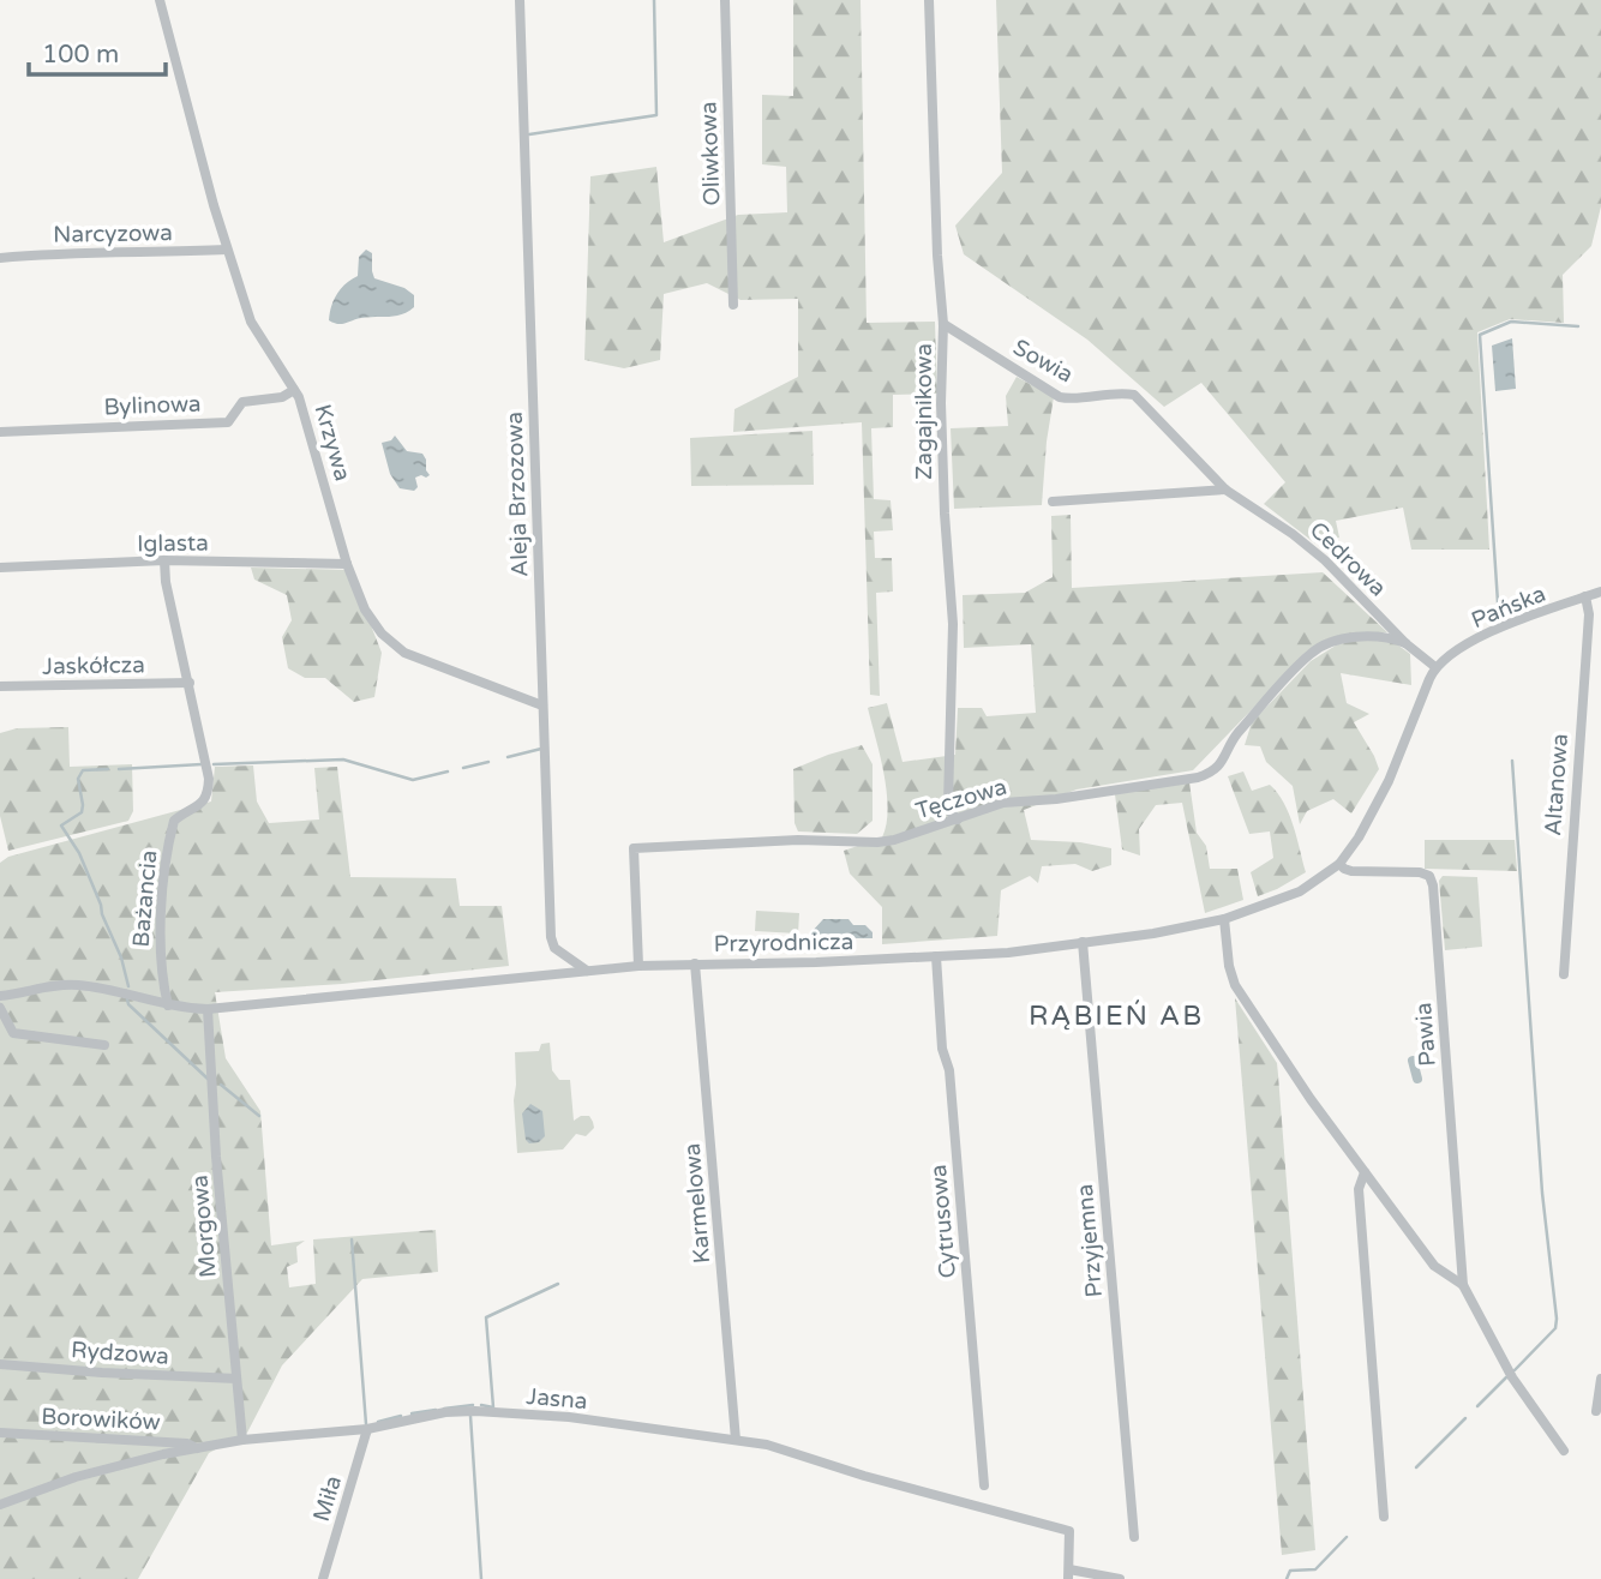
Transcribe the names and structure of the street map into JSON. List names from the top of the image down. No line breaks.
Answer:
{"streets":{"street":["Oliwkowa","Narcyzowa","Sowia","Bylinowa","Zagajnikowa","Krzywa","Aleja Brzozowa","Iglasta","Cedrowa","Pańska","Jaskółcza","Altanowa","Tęczowa","Bażancia","Przyrodnicza","Pawia","Karmelowa","Cytrusowa","Morgowa","Przyjemna","Rydzowa","Jasna","Borowików","Miła"]},"crossings":[["Narcyzowa","Krzywa"],["Sowia","Zagajnikowa"],["Sowia","Cedrowa"],["Bylinowa","Krzywa"],["Zagajnikowa","Tęczowa"],["Krzywa","Aleja Brzozowa"],["Krzywa","Iglasta"],["Aleja Brzozowa","Przyrodnicza"],["Cedrowa","Pańska"],["Cedrowa","Tęczowa"],["Cedrowa","Przyrodnicza"],["Pańska","Altanowa"],["Pańska","Przyrodnicza"],["Jaskółcza","Bażancia"],["Tęczowa","Przyrodnicza"],["Bażancia","Przyrodnicza"],["Przyrodnicza","Pawia"],["Przyrodnicza","Karmelowa"],["Przyrodnicza","Cytrusowa"],["Przyrodnicza","Morgowa"],["Przyrodnicza","Przyjemna"],["Karmelowa","Jasna"],["Morgowa","Rydzowa"],["Morgowa","Jasna"],["Jasna","Borowików"],["Jasna","Miła"]],"districts":["RĄBIEŃ AB"],"scale_bar":"100 m"}
